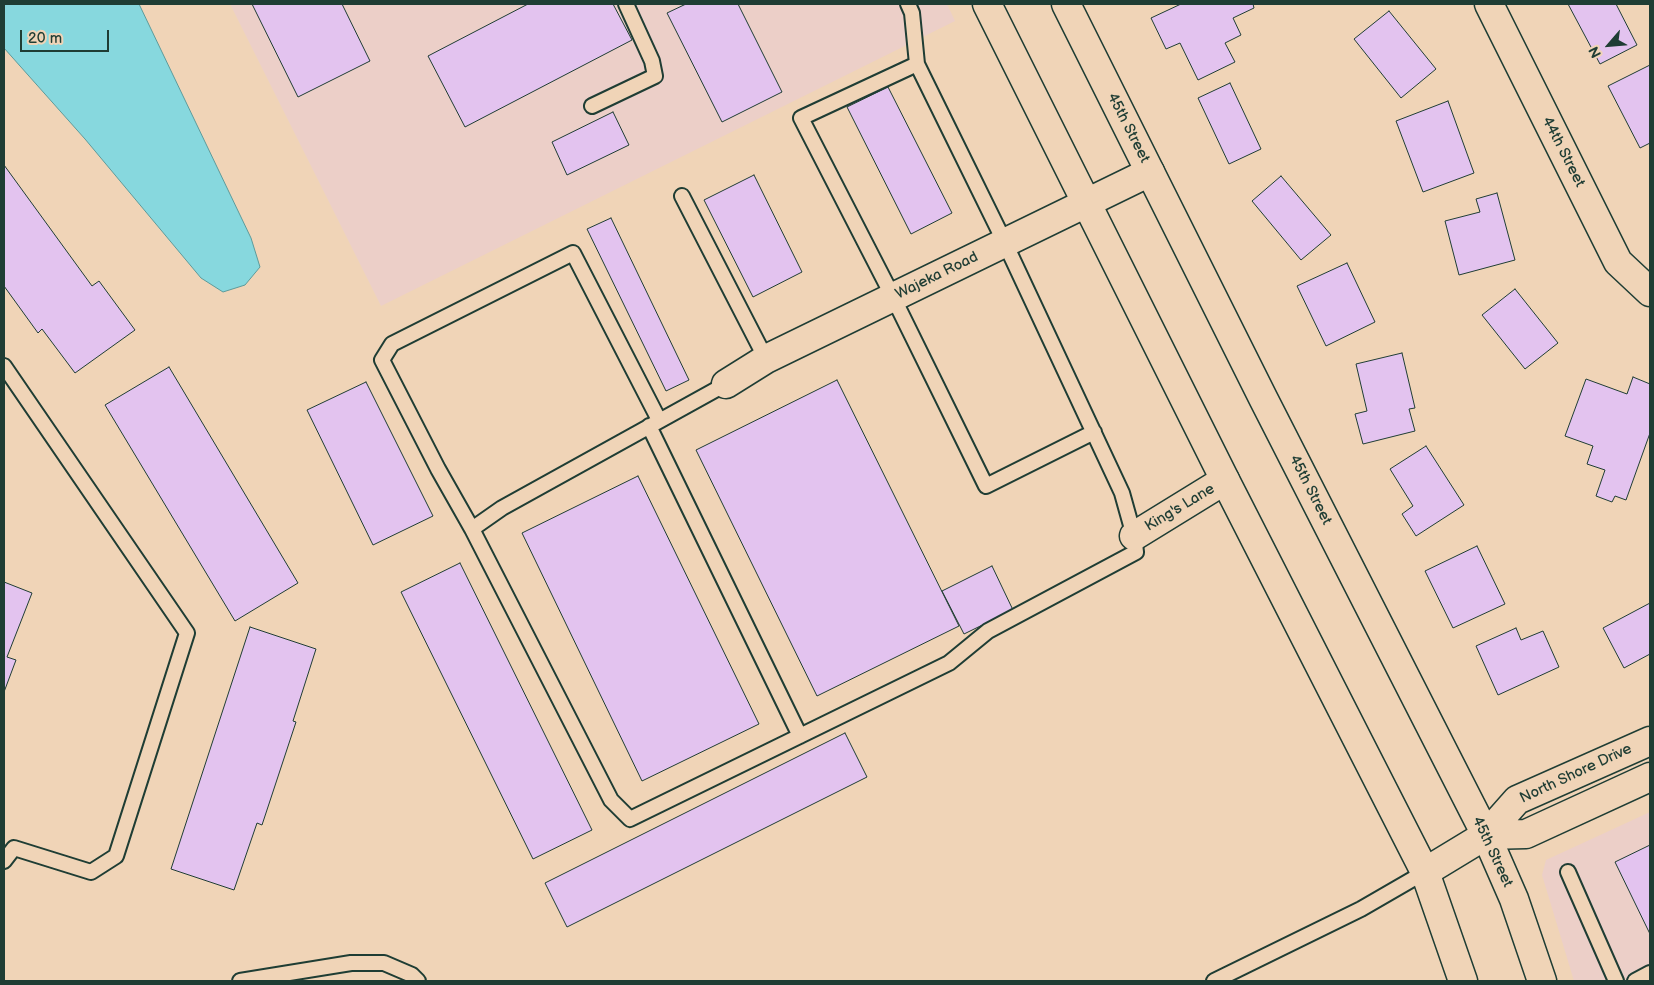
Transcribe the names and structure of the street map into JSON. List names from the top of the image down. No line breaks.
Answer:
{"streets":{"main road":["45th Street","44th Street","Wajeka Road","King's Lane","North Shore Drive"]},"crossings":[["45th Street","Wajeka Road"],["45th Street","North Shore Drive"]],"scale_bar":"20 m","north":"bottom left"}
